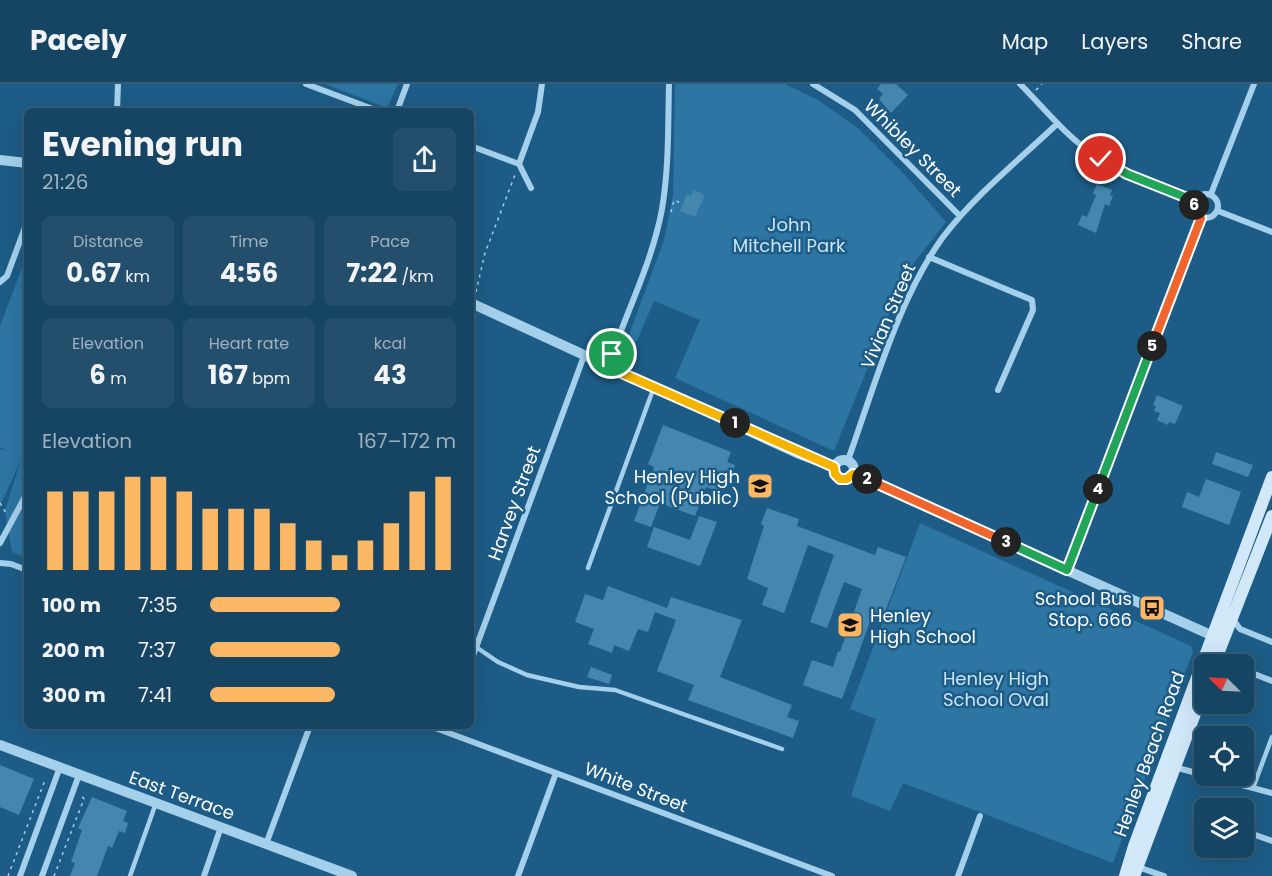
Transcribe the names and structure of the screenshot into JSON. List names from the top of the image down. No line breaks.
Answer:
{"streets":{"main road":["Henley Beach Road"],"street":["Whibley Street","Vivian Street","Harvey Street","White Street","East Terrace"]},"crossings":[["Whibley Street","Vivian Street"]],"parks":["John Mitchell Park","Henley High School Oval"],"places":{"school or university":["Henley High School (Public)","Henley High School"],"bus stop":["School Bus Stop. 666"]},"north":"top left","page":{"header":"Pacely","nav":["Map","Layers","Share"],"heading":["Evening run","21:26"],"pins":["6","5","1","2","4","3"],"stats":[["Distance","0.67 km"],["Time","4:56"],["Pace","7:22 /km"],["Elevation","6 m"],["Heart rate","167 bpm"],["kcal","43"]],"chart":["Elevation","167–172 m"],"list":[{"name":"100 m","note":"7:35"},{"name":"200 m","note":"7:37"},{"name":"300 m","note":"7:41"}]}}
